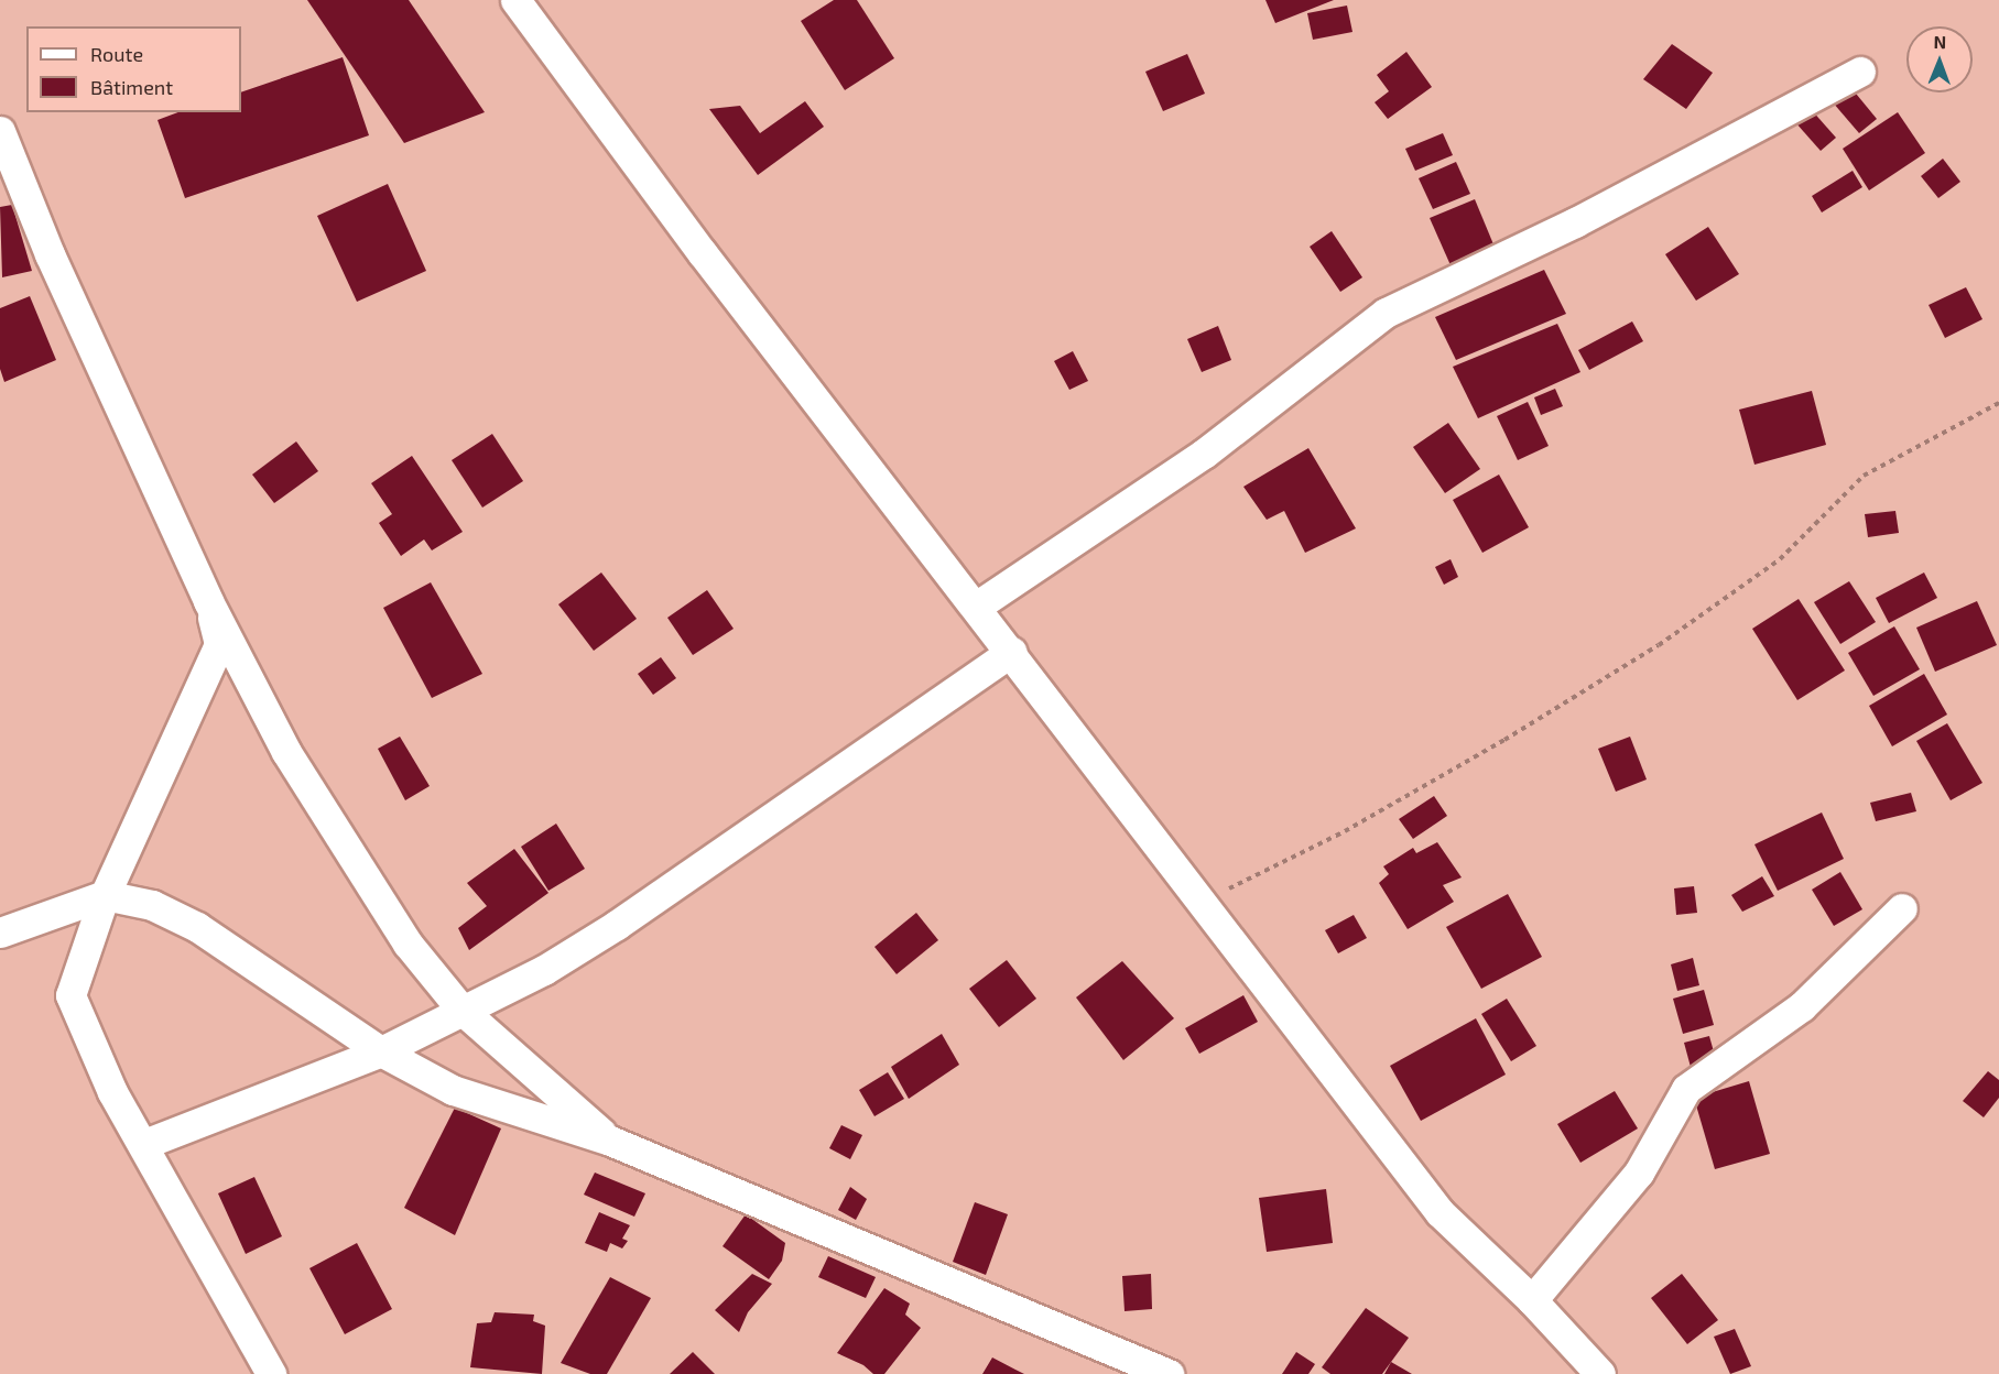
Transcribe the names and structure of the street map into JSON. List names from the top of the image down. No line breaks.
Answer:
{"legend":["Route","Bâtiment"],"north":"top"}
